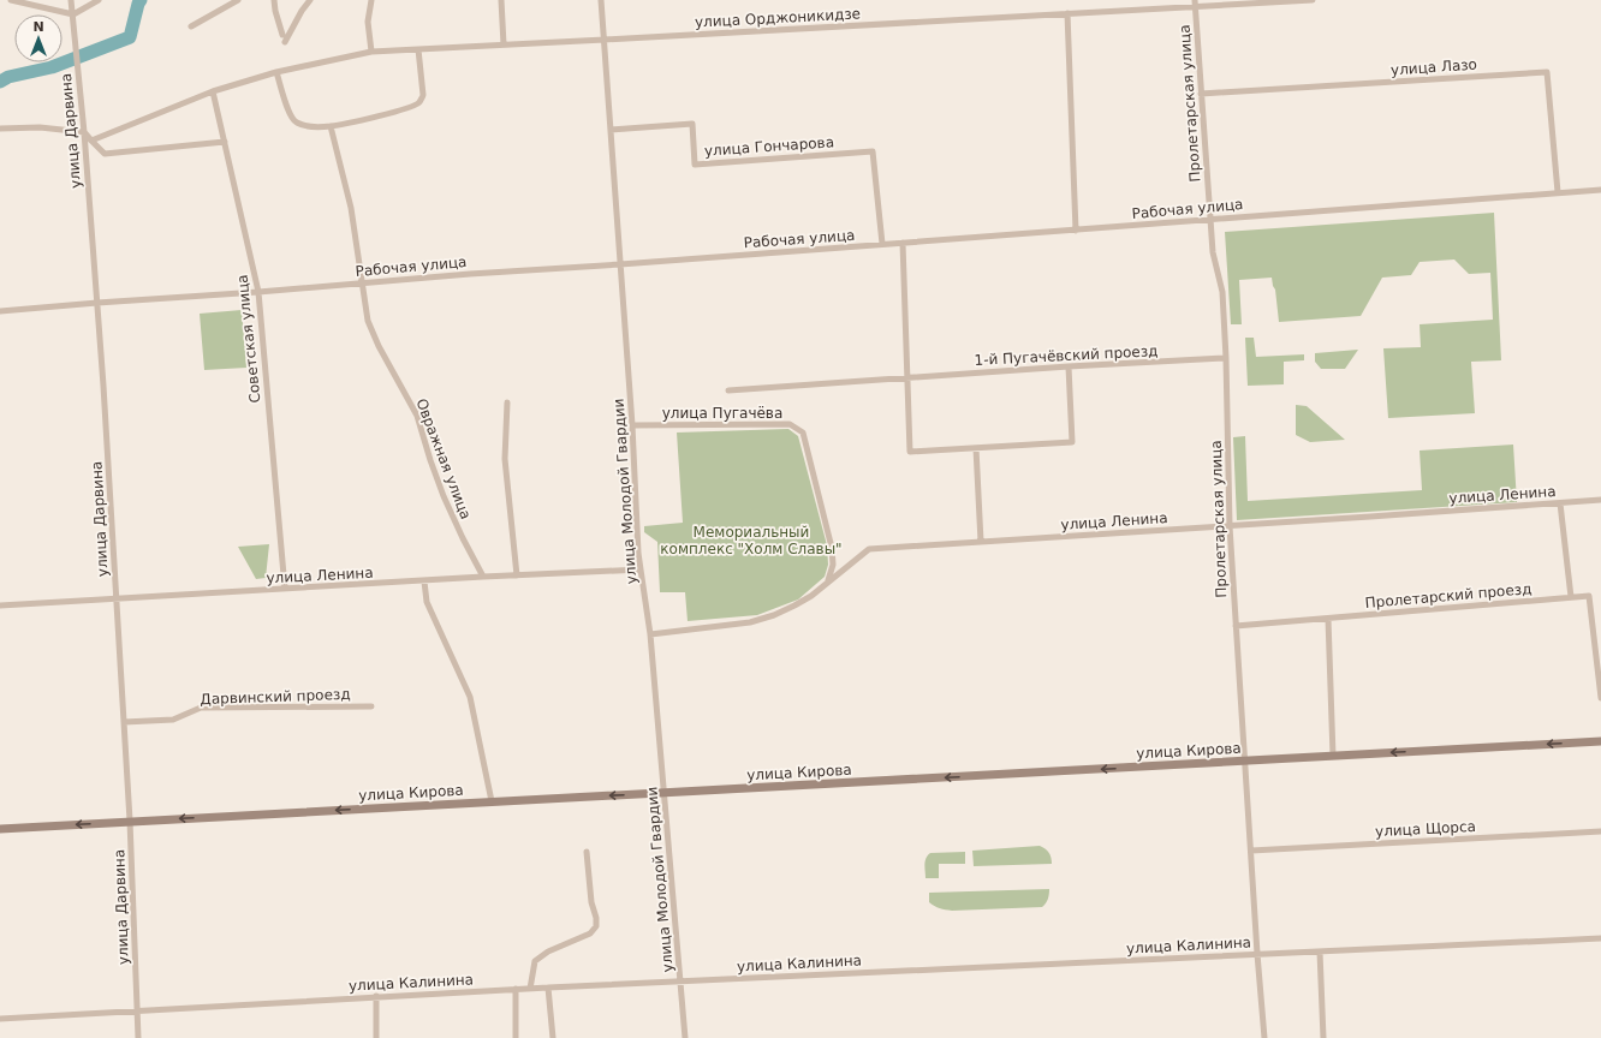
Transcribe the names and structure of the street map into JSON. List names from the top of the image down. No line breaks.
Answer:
{"streets":{"street":["улица Орджоникидзе","улица Лазо","Пролетарская улица","улица Дарвина","улица Гончарова","Рабочая улица","Советская улица","1-й Пугачёвский проезд","улица Пугачёва","Овражная улица","улица Молодой Гвардии","улица Ленина","Пролетарский проезд","Дарвинский проезд","улица Кирова","улица Щорса","улица Калинина"]},"crossings":[["улица Орджоникидзе","Пролетарская улица"],["улица Орджоникидзе","Советская улица"],["улица Орджоникидзе","улица Молодой Гвардии"],["улица Лазо","Пролетарская улица"],["улица Лазо","Рабочая улица"],["Пролетарская улица","Рабочая улица"],["Пролетарская улица","1-й Пугачёвский проезд"],["Пролетарская улица","улица Ленина"],["Пролетарская улица","Пролетарский проезд"],["Пролетарская улица","улица Кирова"],["Пролетарская улица","улица Щорса"],["Пролетарская улица","улица Калинина"],["улица Дарвина","Рабочая улица"],["улица Дарвина","улица Ленина"],["улица Дарвина","Дарвинский проезд"],["улица Дарвина","улица Кирова"],["улица Дарвина","улица Калинина"],["улица Гончарова","Рабочая улица"],["улица Гончарова","улица Молодой Гвардии"],["Рабочая улица","Советская улица"],["Рабочая улица","Овражная улица"],["Рабочая улица","улица Молодой Гвардии"],["Советская улица","улица Ленина"],["улица Пугачёва","улица Молодой Гвардии"],["улица Пугачёва","улица Ленина"],["Овражная улица","улица Ленина"],["улица Молодой Гвардии","улица Ленина"],["улица Молодой Гвардии","улица Кирова"],["улица Молодой Гвардии","улица Калинина"]],"one_way":["улица Кирова"],"parks":["Мемориальный комплекс \"Холм Славы\""],"north":"top"}
